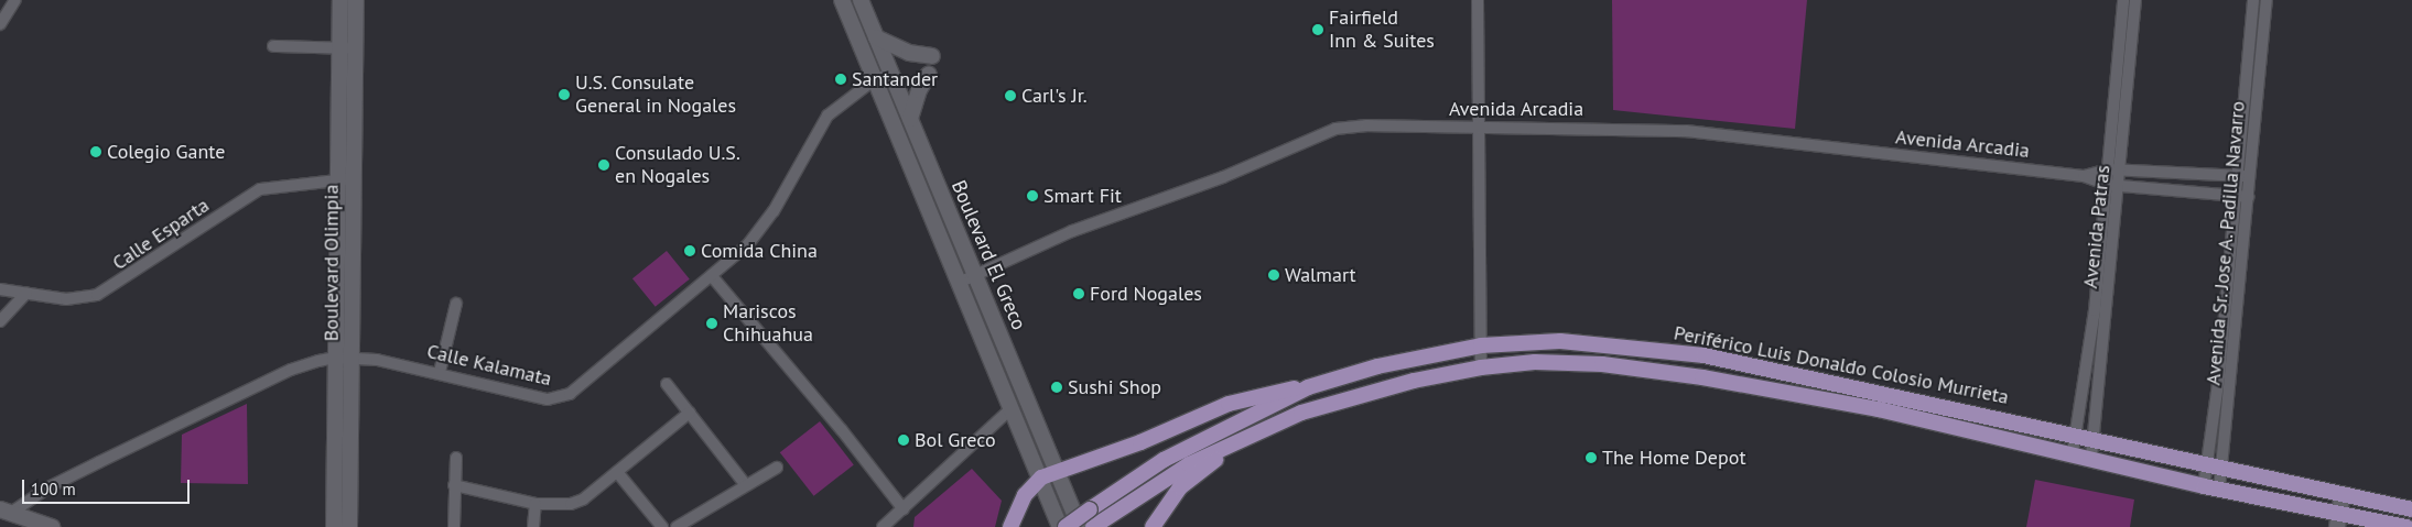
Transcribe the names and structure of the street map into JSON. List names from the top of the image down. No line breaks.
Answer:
{"streets":{"main road":["Boulevard El Greco","Boulevard Olimpia","Periférico Luis Donaldo Colosio Murrieta"],"street":["Avenida Arcadia","Avenida Patras","Calle Esparta","Avenida Sr. Jose A. Padilla Navarro","Calle Kalamata"]},"crossings":[["Avenida Arcadia","Avenida Patras"],["Avenida Arcadia","Avenida Sr. Jose A. Padilla Navarro"],["Avenida Arcadia","Boulevard El Greco"],["Avenida Patras","Periférico Luis Donaldo Colosio Murrieta"],["Calle Esparta","Boulevard Olimpia"],["Avenida Sr. Jose A. Padilla Navarro","Periférico Luis Donaldo Colosio Murrieta"],["Boulevard El Greco","Calle Kalamata"],["Boulevard Olimpia","Calle Kalamata"]],"places":["Fairfield Inn & Suites","Santander","U.S. Consulate General in Nogales","Carl's Jr.","Colegio Gante","Consulado U.S. en Nogales","Smart Fit","Comida China","Walmart","Ford Nogales","Mariscos Chihuahua","Sushi Shop","Bol Greco","The Home Depot"],"scale_bar":"100 m"}
